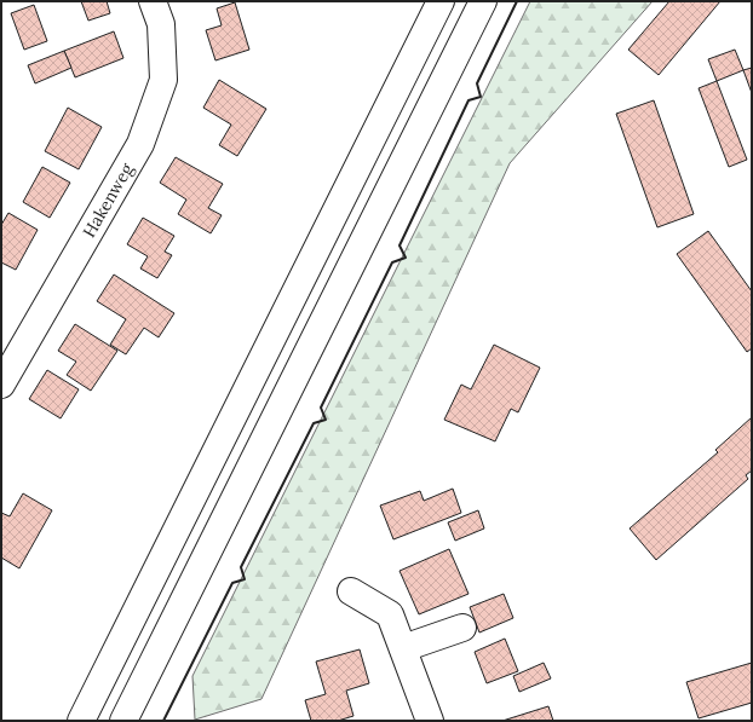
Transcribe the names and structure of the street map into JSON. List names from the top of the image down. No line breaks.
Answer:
{"streets":{"main road":["Hakenweg"]}}
